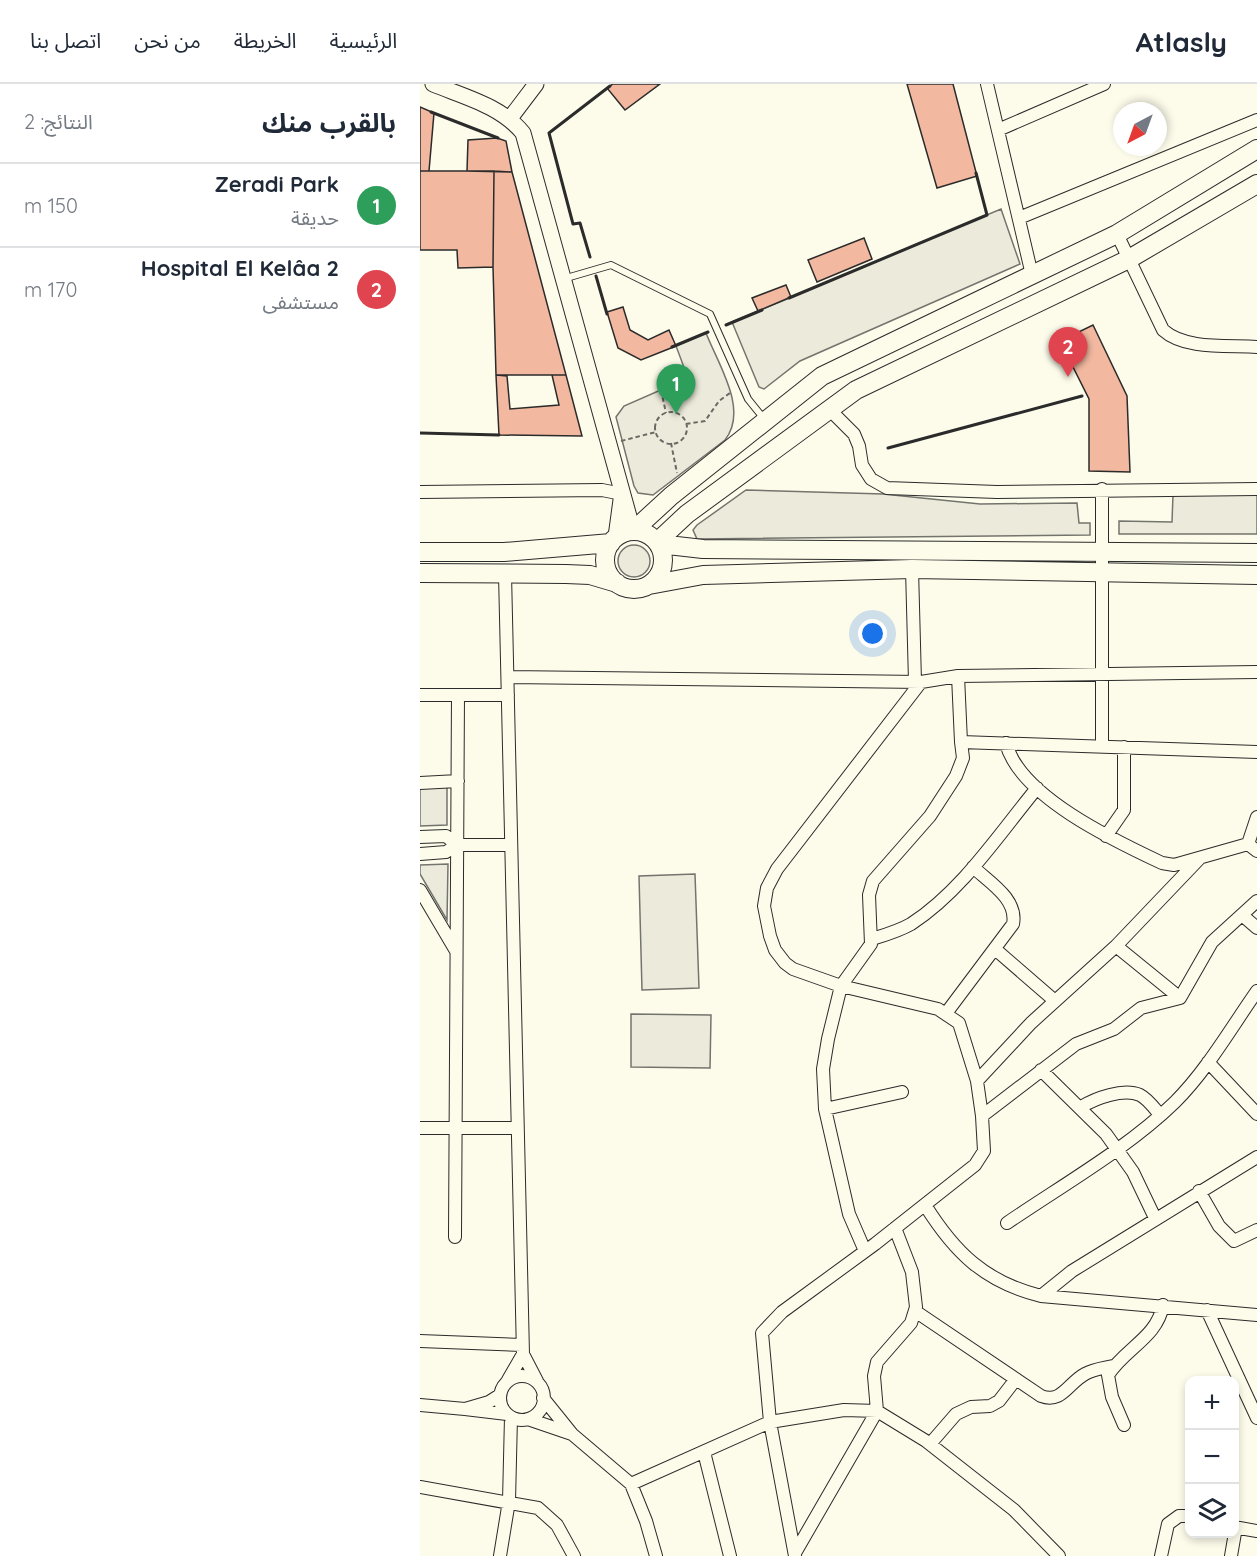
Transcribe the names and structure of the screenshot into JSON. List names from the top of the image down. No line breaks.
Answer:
{"north":"bottom left","page":{"header":"Atlasly","nav":["الرئيسية","الخريطة","من نحن","اتصل بنا"],"heading":["بالقرب منك","النتائج: 2"],"list":[{"mark":"1","name":"Zeradi Park","note":"حديقة","value":"150 m"},{"mark":"2","name":"Hospital El Kelâa 2","note":"مستشفى","value":"170 m"}],"pins":["2","1"],"map_buttons":["+","−"]}}
